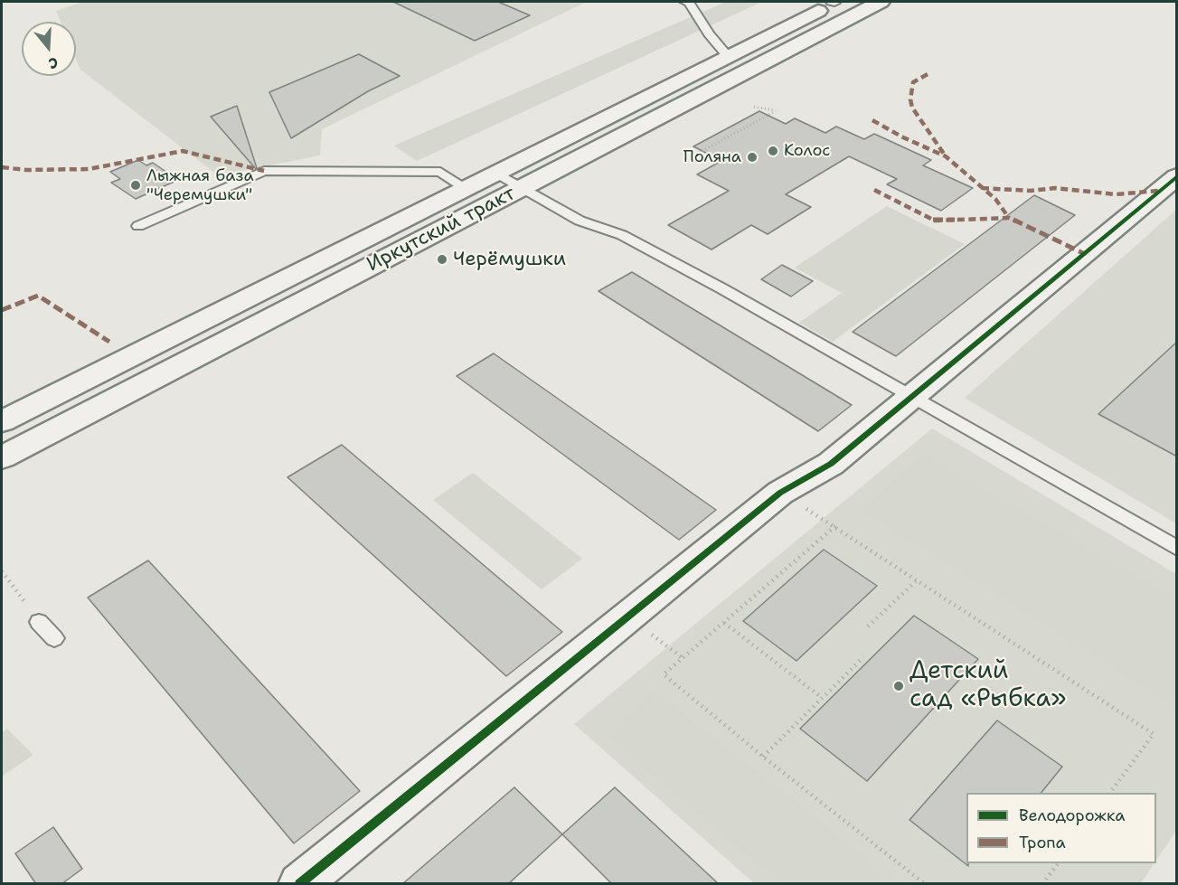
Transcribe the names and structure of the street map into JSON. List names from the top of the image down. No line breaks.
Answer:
{"streets":{"main road":["Иркутский тракт"]},"places":["Колос","Поляна","Лыжная база \"Черемушки\"","Черёмушки","Детский сад «Рыбка»"],"legend":["Велодорожка","Тропа"],"north":"bottom"}
